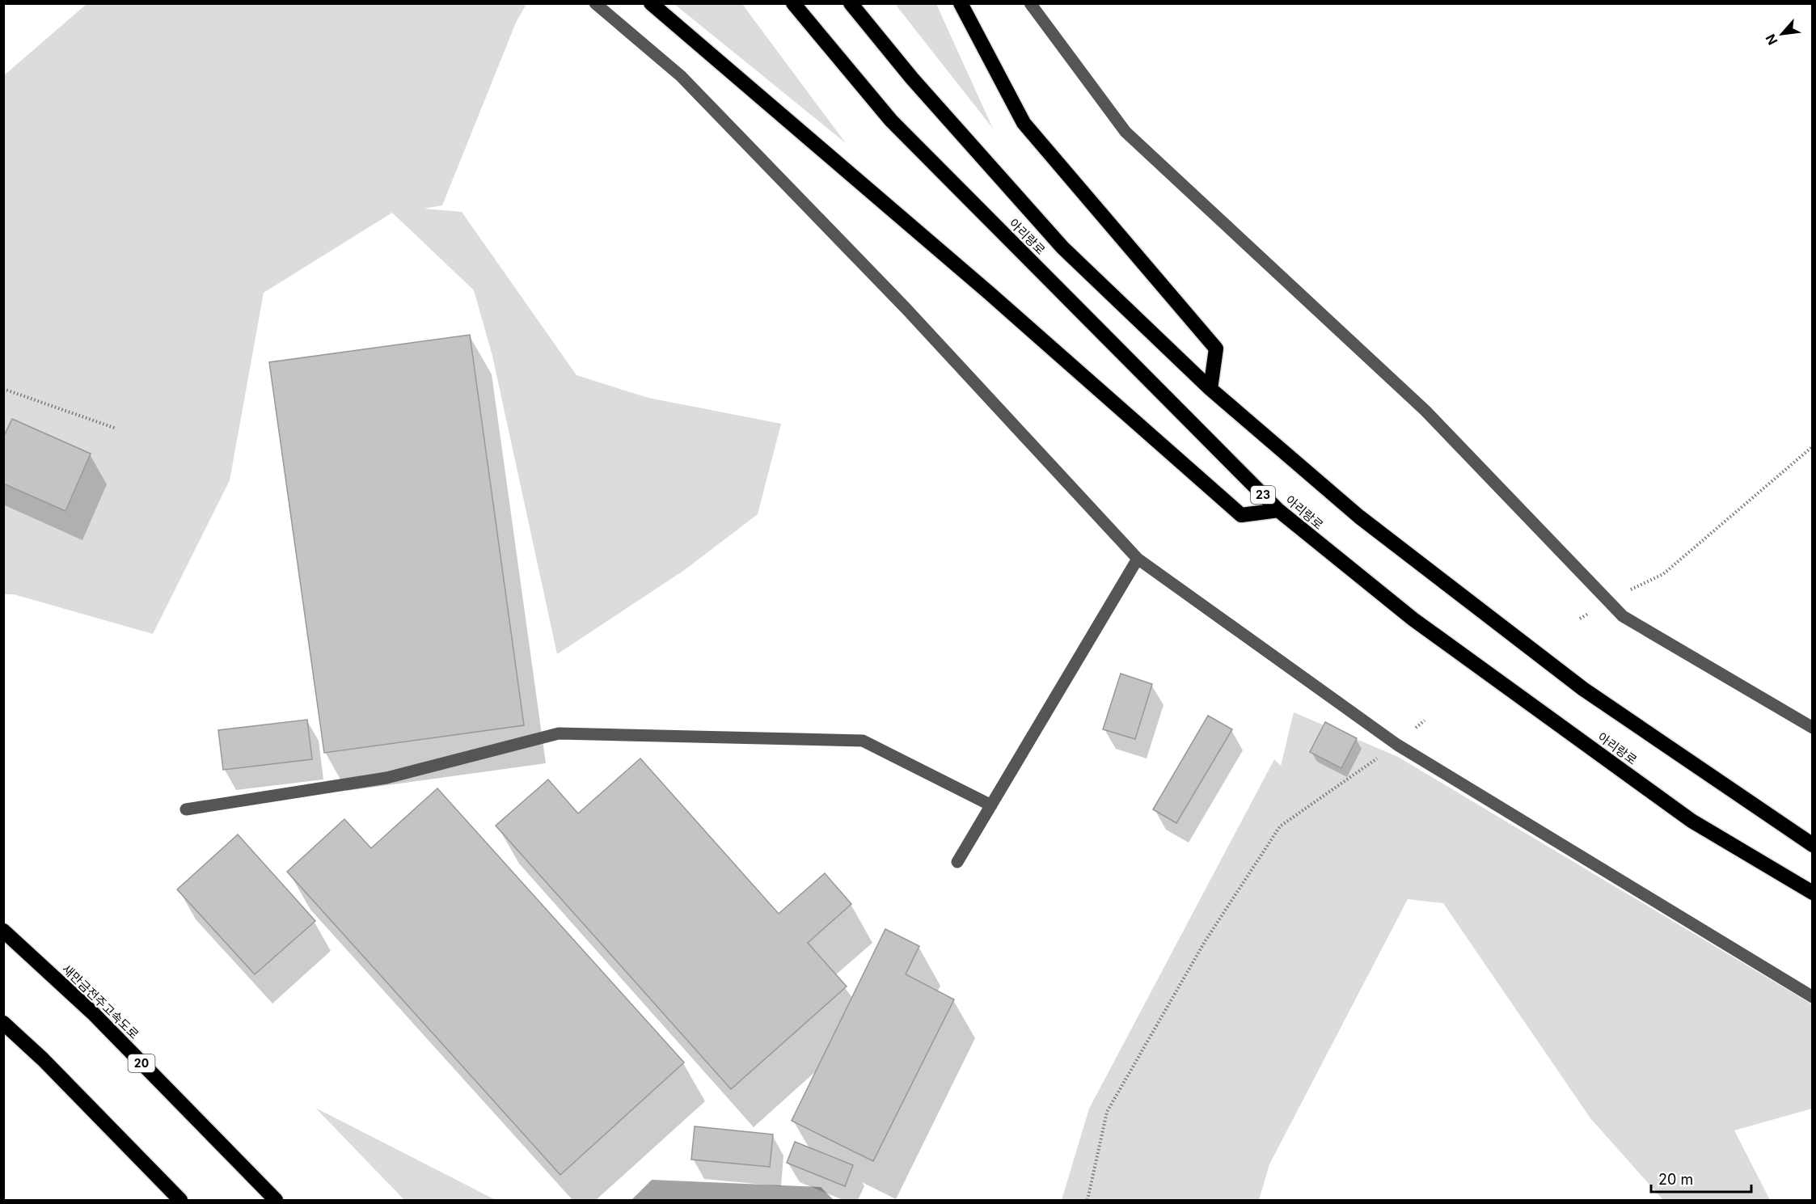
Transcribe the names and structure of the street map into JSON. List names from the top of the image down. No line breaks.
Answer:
{"streets":{"highway":["아리랑로","23","새만금전주고속도로","20"]},"scale_bar":"20 m","north":"bottom left"}
